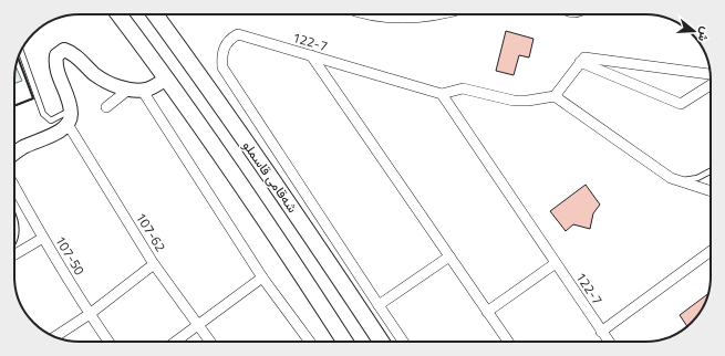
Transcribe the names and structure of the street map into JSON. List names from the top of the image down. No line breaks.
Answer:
{"streets":{"main road":["شەقامی قاسملو"],"street":["122-7","107-62","107-50"]},"north":"right"}
